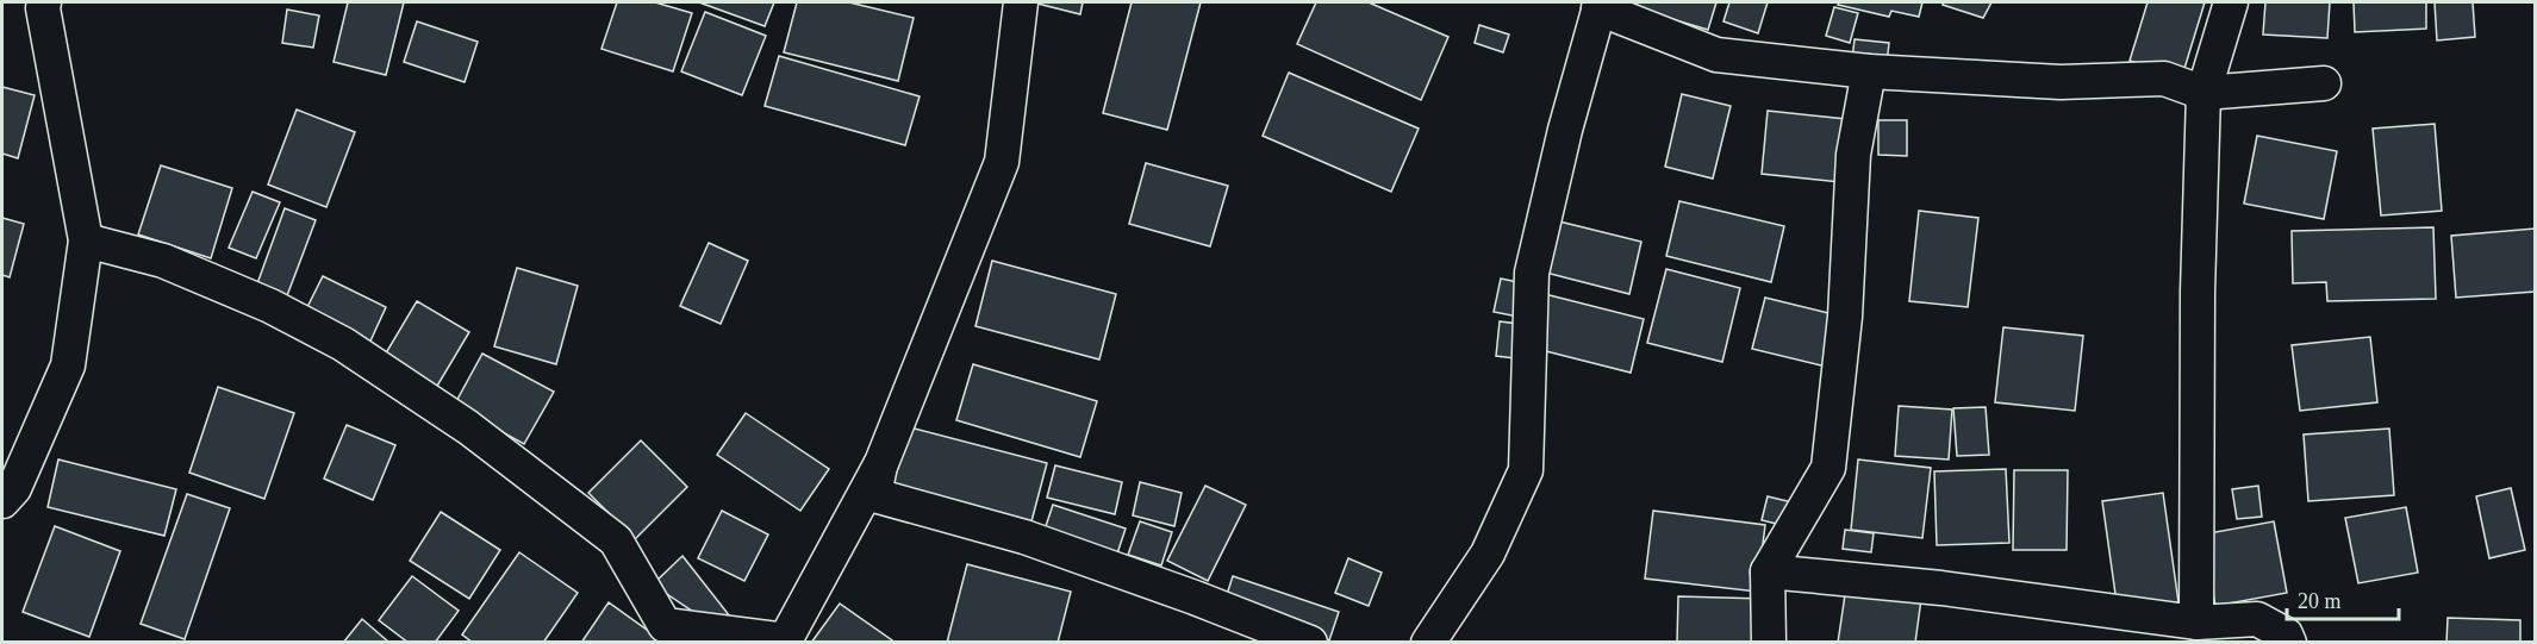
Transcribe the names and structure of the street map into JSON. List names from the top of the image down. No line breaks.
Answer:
{"scale_bar":"20 m"}
